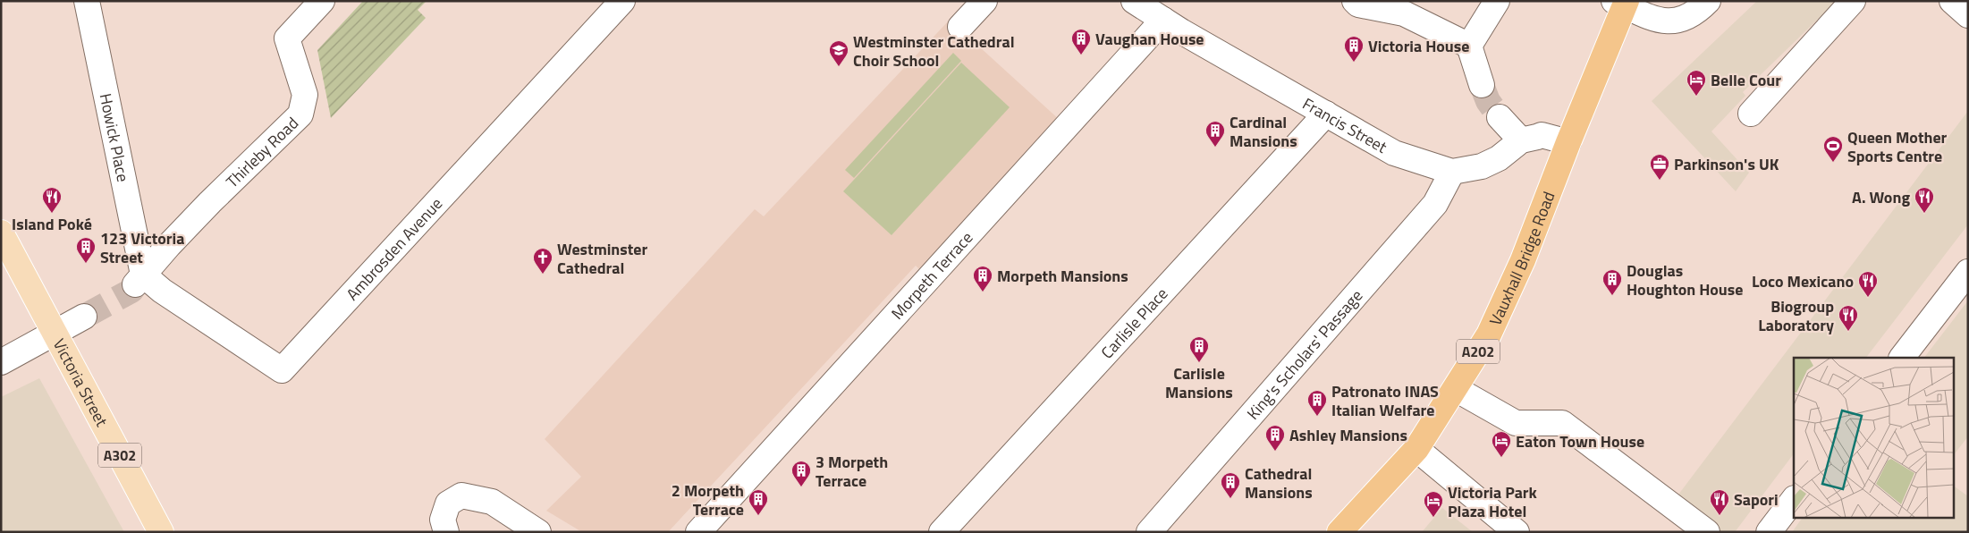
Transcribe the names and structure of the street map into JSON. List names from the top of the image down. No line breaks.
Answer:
{"streets":{"highway":["Vauxhall Bridge Road","A202"],"main road":["Victoria Street","A302"],"street":["Francis Street","Howick Place","Thirleby Road","Ambrosden Avenue","Morpeth Terrace","Carlisle Place","King's Scholars' Passage"]},"crossings":[["Francis Street","Vauxhall Bridge Road"],["Francis Street","Morpeth Terrace"],["Francis Street","Carlisle Place"],["Francis Street","King's Scholars' Passage"],["Howick Place","Thirleby Road"],["Howick Place","Ambrosden Avenue"],["Thirleby Road","Ambrosden Avenue"]],"places":{"building":["Vaughan House","Victoria House","Cardinal Mansions","123 Victoria Street","Morpeth Mansions","Douglas Houghton House","Carlisle Mansions","Patronato INAS Italian Welfare","Ashley Mansions","3 Morpeth Terrace","Cathedral Mansions","2 Morpeth Terrace"],"school or university":["Westminster Cathedral Choir School"],"hotel":["Belle Cour","Eaton Town House","Victoria Park Plaza Hotel"],"sports":["Queen Mother Sports Centre"],"office":["Parkinson's UK"],"restaurant":["Island Poké","A. Wong","Loco Mexicano","Biogroup Laboratory","Sapori"],"church":["Westminster Cathedral"]}}
